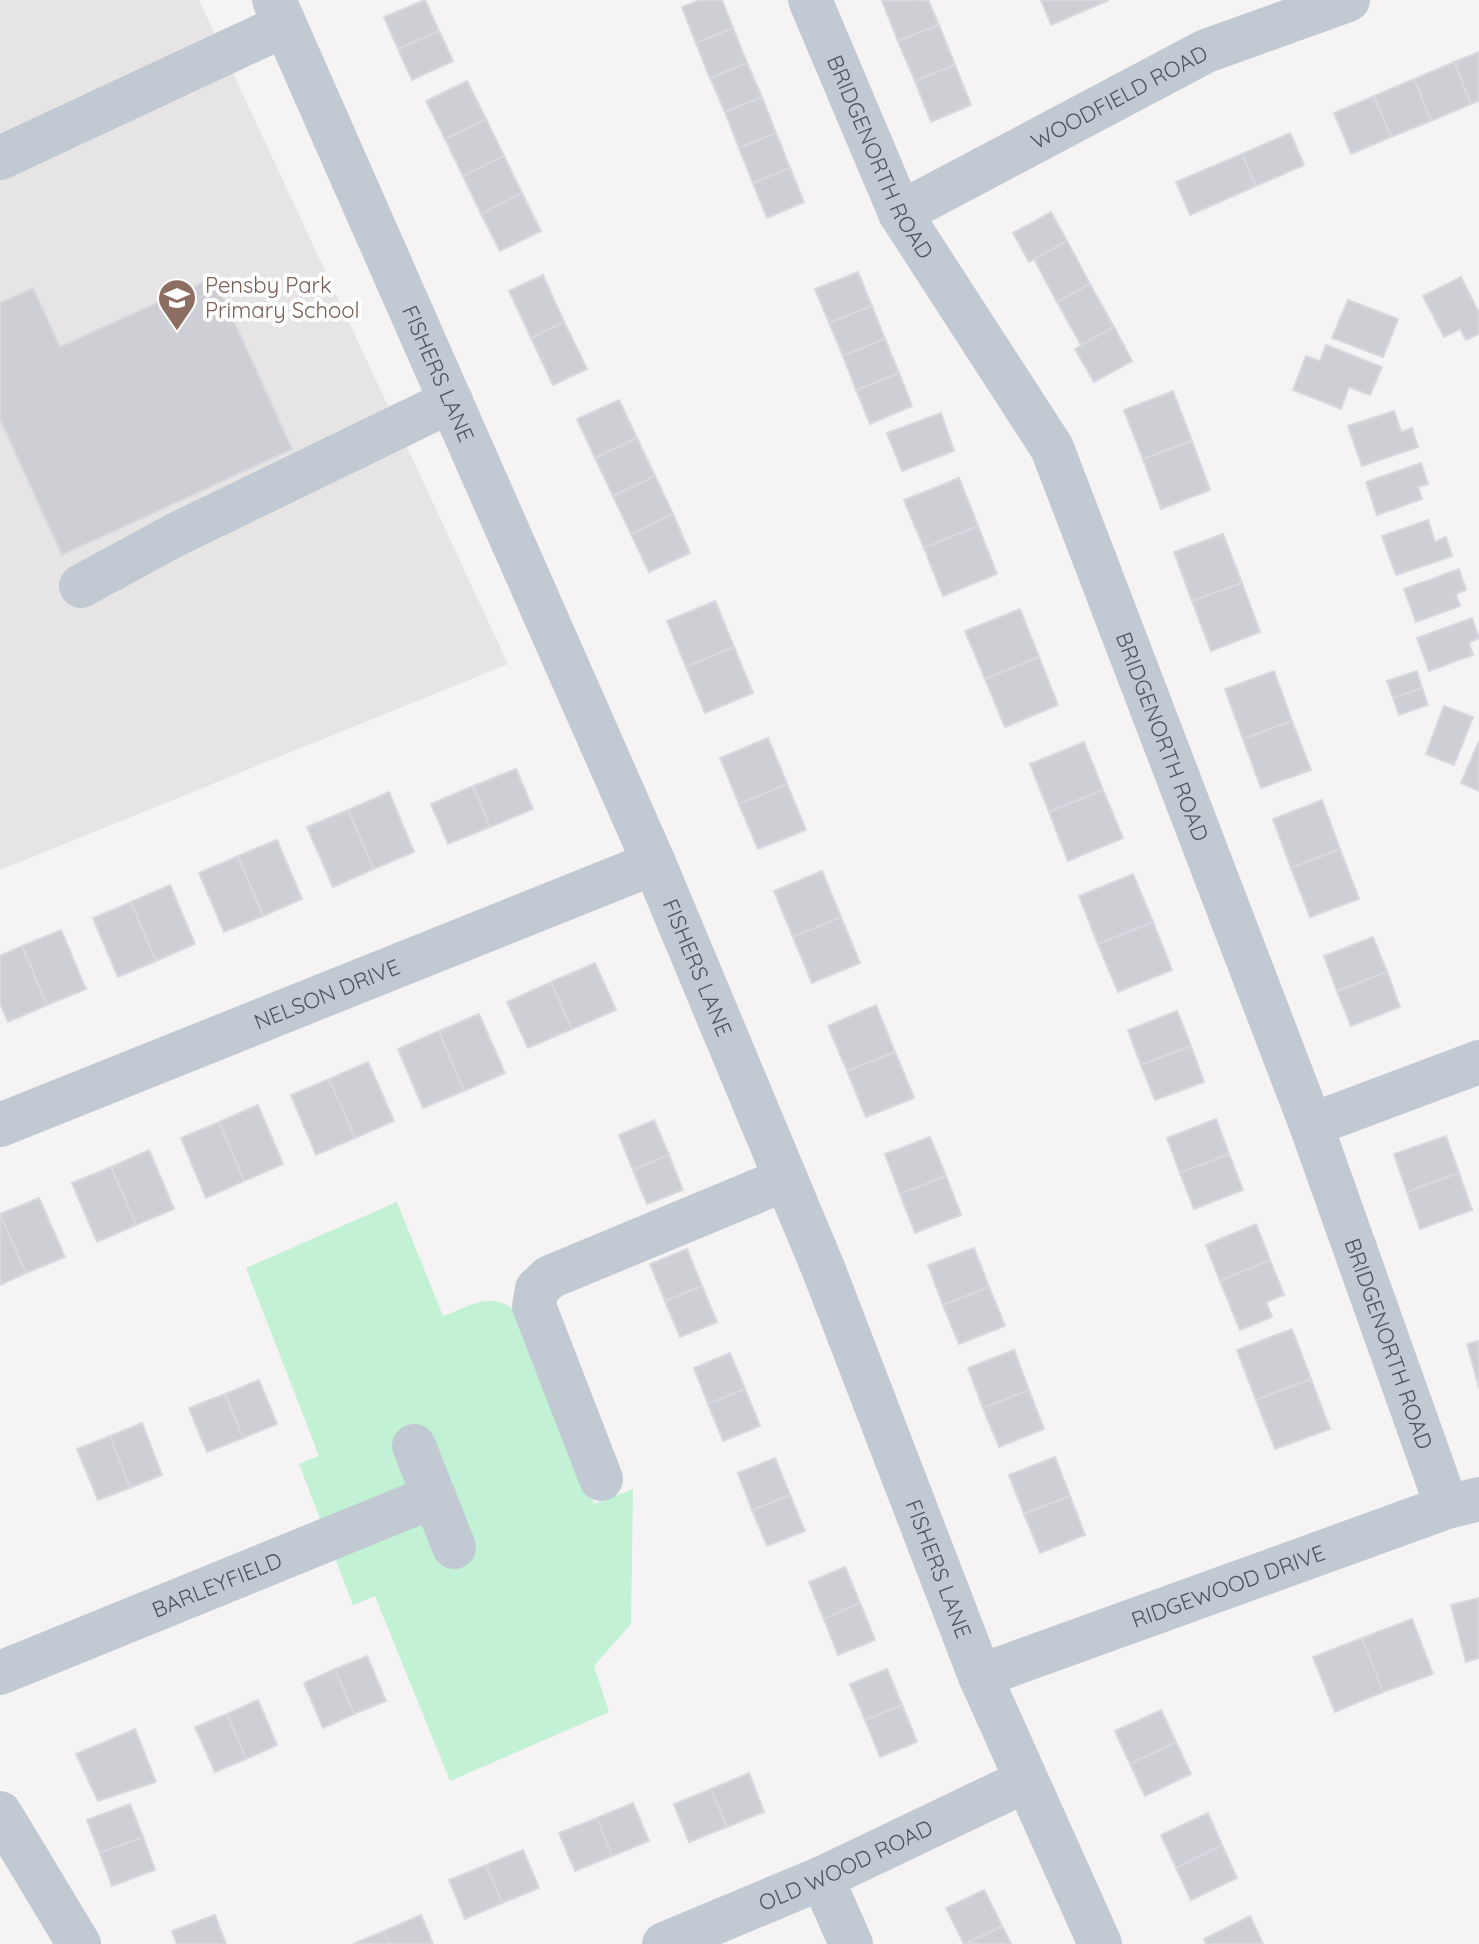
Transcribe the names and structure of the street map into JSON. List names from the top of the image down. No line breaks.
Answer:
{"streets":{"street":["WOODFIELD ROAD","BRIDGENORTH ROAD","FISHERS LANE","NELSON DRIVE","BARLEYFIELD","RIDGEWOOD DRIVE","OLD WOOD ROAD"]},"crossings":[["WOODFIELD ROAD","BRIDGENORTH ROAD"],["BRIDGENORTH ROAD","RIDGEWOOD DRIVE"],["FISHERS LANE","NELSON DRIVE"],["FISHERS LANE","RIDGEWOOD DRIVE"],["FISHERS LANE","OLD WOOD ROAD"]],"places":{"school or university":["Pensby Park Primary School"]}}
